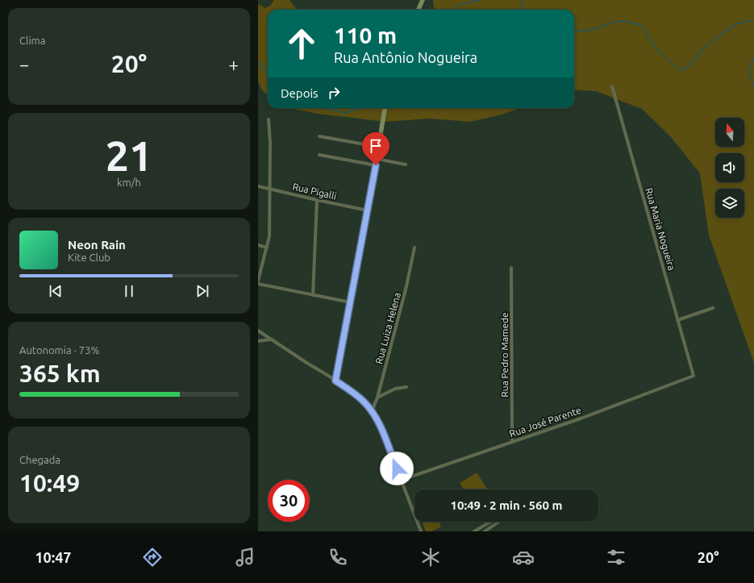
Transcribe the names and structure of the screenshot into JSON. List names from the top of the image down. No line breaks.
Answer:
{"streets":{"street":["Rua Pigalli","Rua Maria Nogueira","Rua Luiza Helena","Rua Pedro Mamede","Rua José Parente"]},"crossings":[["Rua Maria Nogueira","Rua José Parente"],["Rua Pedro Mamede","Rua José Parente"]],"north":"top","page":{"tile":["Clima",["21","km/h"],["Autonomia · 73%","365 km"],["Chegada","10:49"]],"turn":["110 m","Rua Antônio Nogueira"],"heat":["−","20°","+"],"then":"Depois","song":["Neon Rain","Kite Club"],"limit":"30","trip":"10:49 · 2 min · 560 m","tabs":["10:47","20°"]}}
